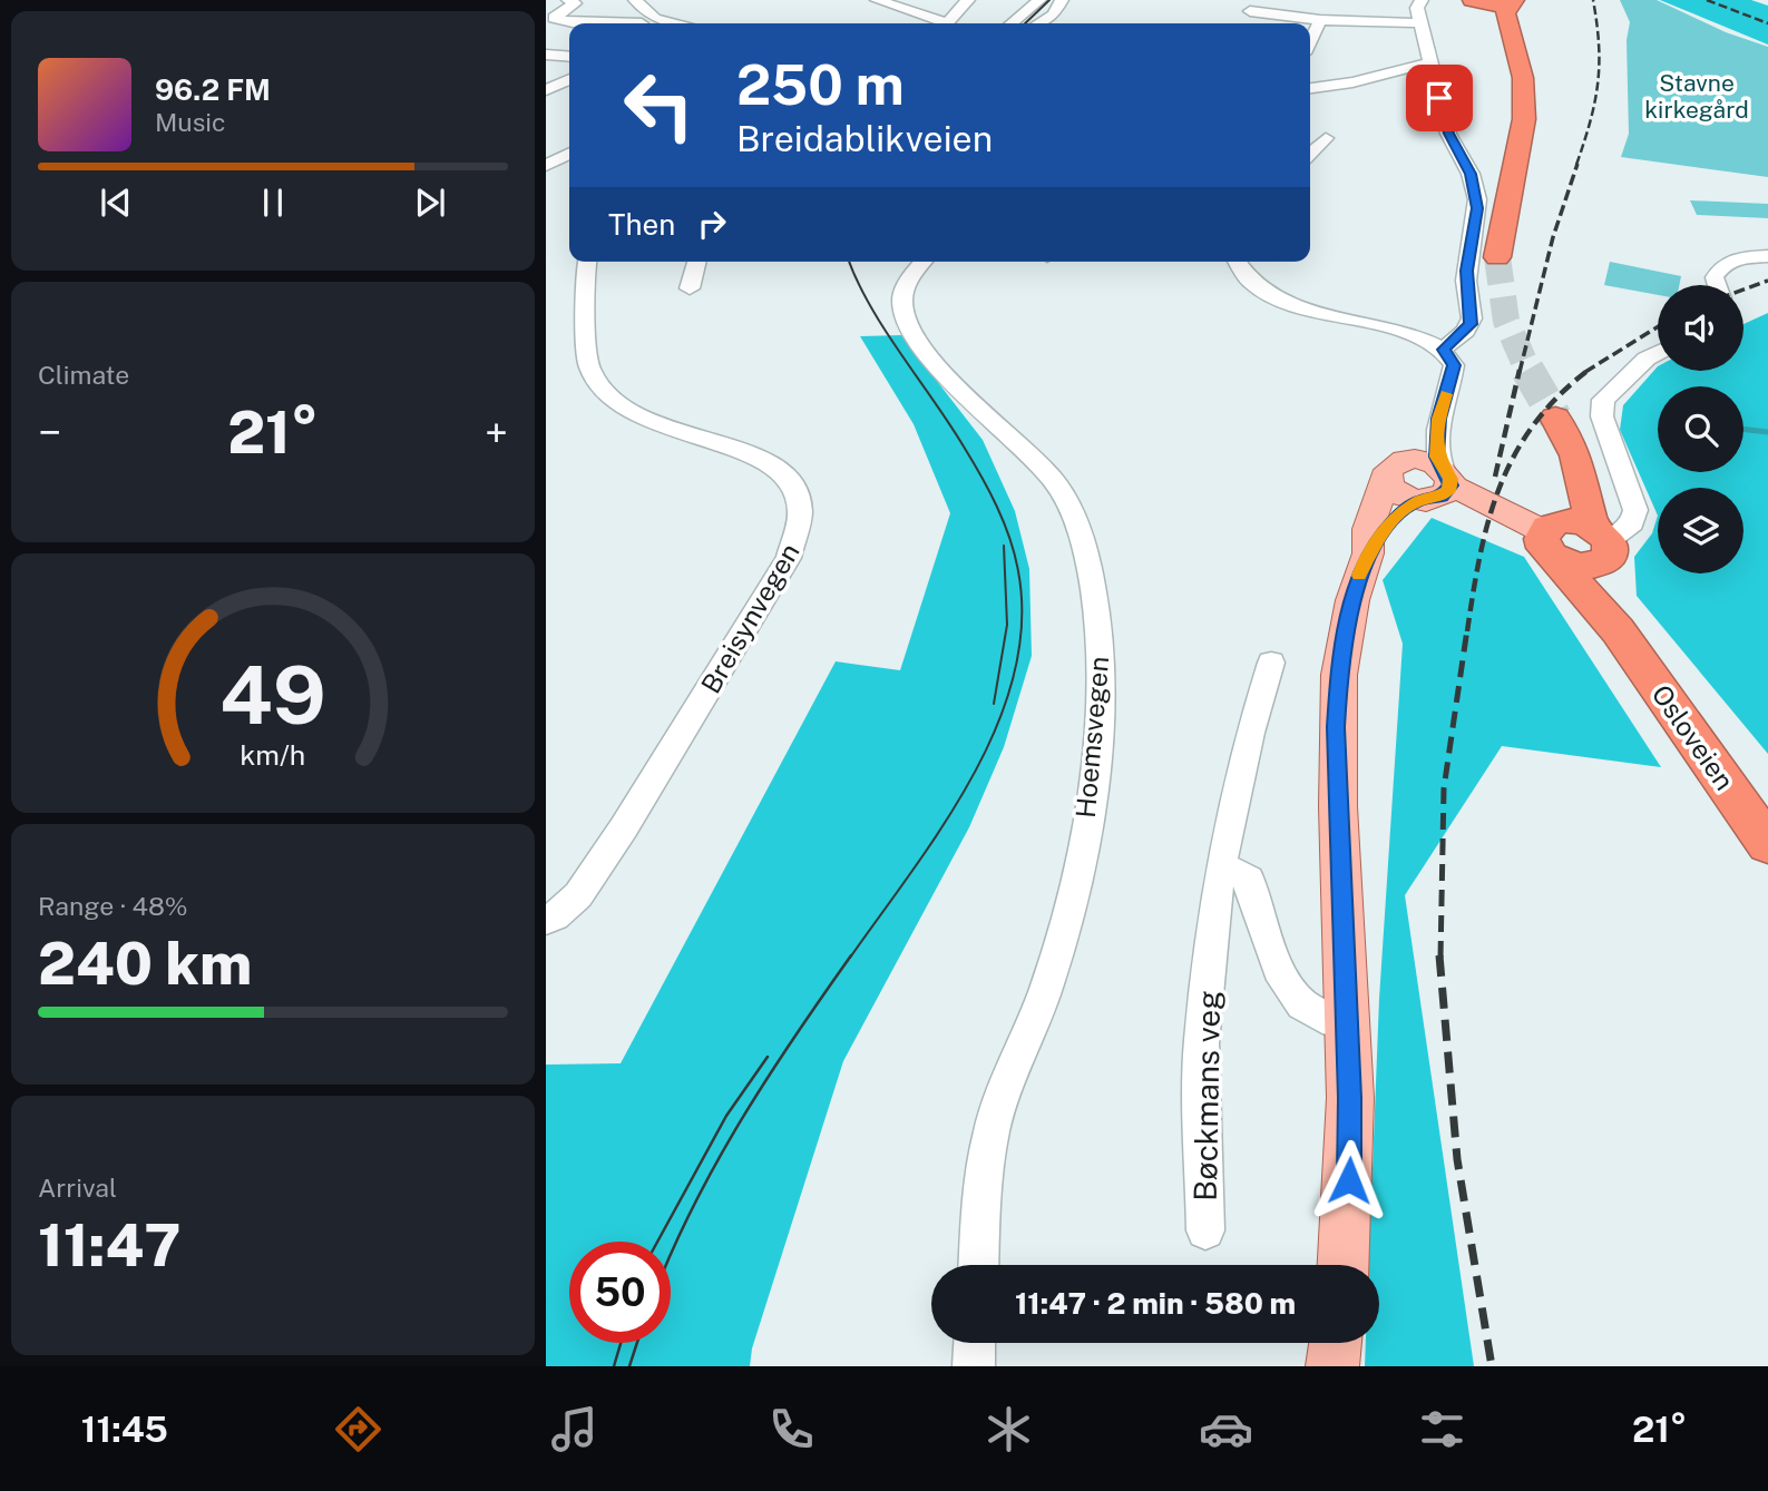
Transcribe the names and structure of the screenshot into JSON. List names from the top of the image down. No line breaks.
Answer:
{"streets":{"highway":["Osloveien"],"street":["Breisynvegen","Hoemsvegen","Bøckmans veg"]},"parks":["Stavne kirkegård"],"page":{"turn":["250 m","Breidablikveien"],"song":["96.2 FM","Music"],"then":"Then","tile":["Climate",["Range · 48%","240 km"],["Arrival","11:47"]],"heat":["−","21°","+"],"limit":"50","trip":"11:47 · 2 min · 580 m","tabs":["11:45","21°"],"gauge":["49","km/h"]}}
